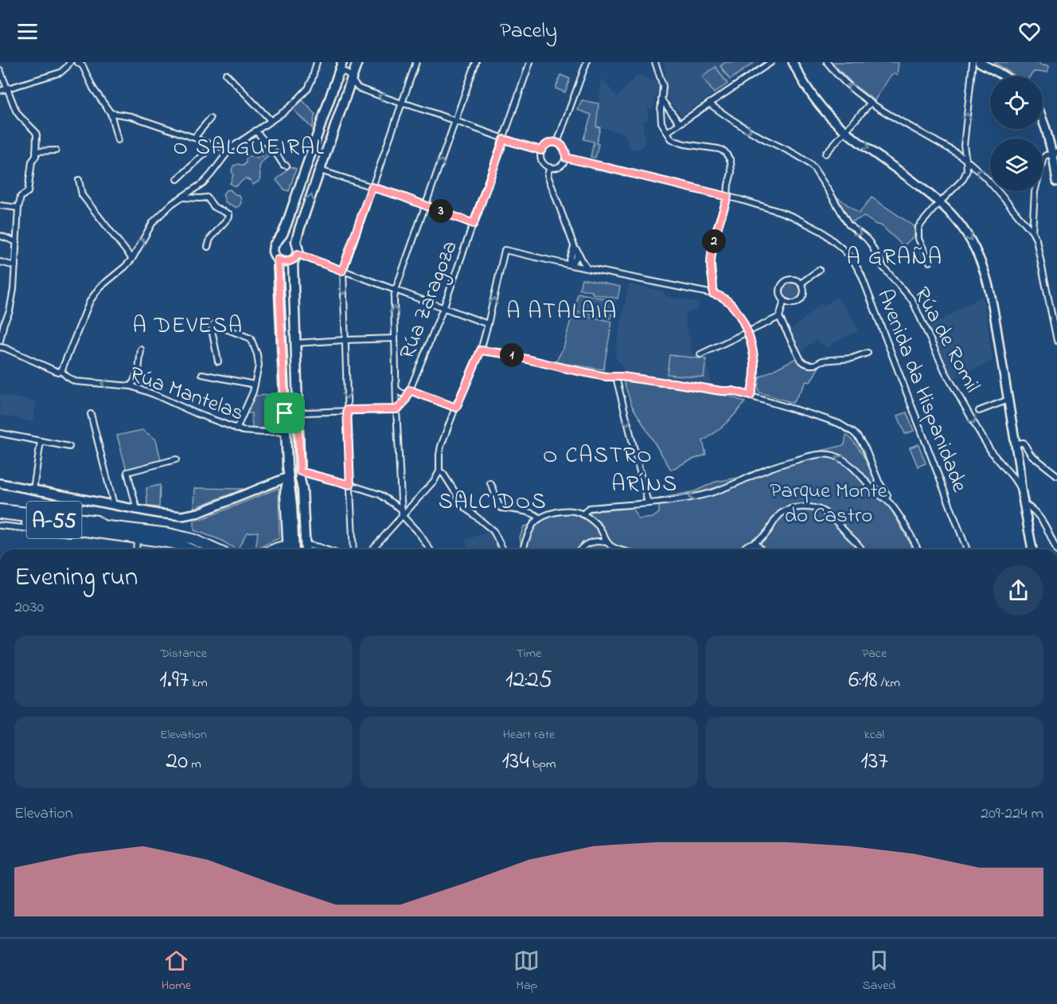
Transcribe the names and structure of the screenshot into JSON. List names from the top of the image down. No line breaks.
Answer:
{"streets":{"highway":["A-55"],"street":["Rúa Zaragoza","Rúa de Romil","Avenida da Hispanidade","Rúa Mantelas"]},"one_way":["Rúa de Romil"],"districts":["O SALGUEIRAL","A GRAÑA","A ATALAIA","A DEVESA","O CASTRO","ARÍNS","SALCIDOS"],"parks":["Parque Monte do Castro"],"page":{"header":"Pacely","pins":["3","2","1"],"heading":["Evening run","20:30"],"stats":[["Distance","1.97 km"],["Time","12:25"],["Pace","6:18 /km"],["Elevation","20 m"],["Heart rate","134 bpm"],["kcal","137"]],"chart":["Elevation","209–224 m"],"tabs":["Home","Map","Saved"]}}
